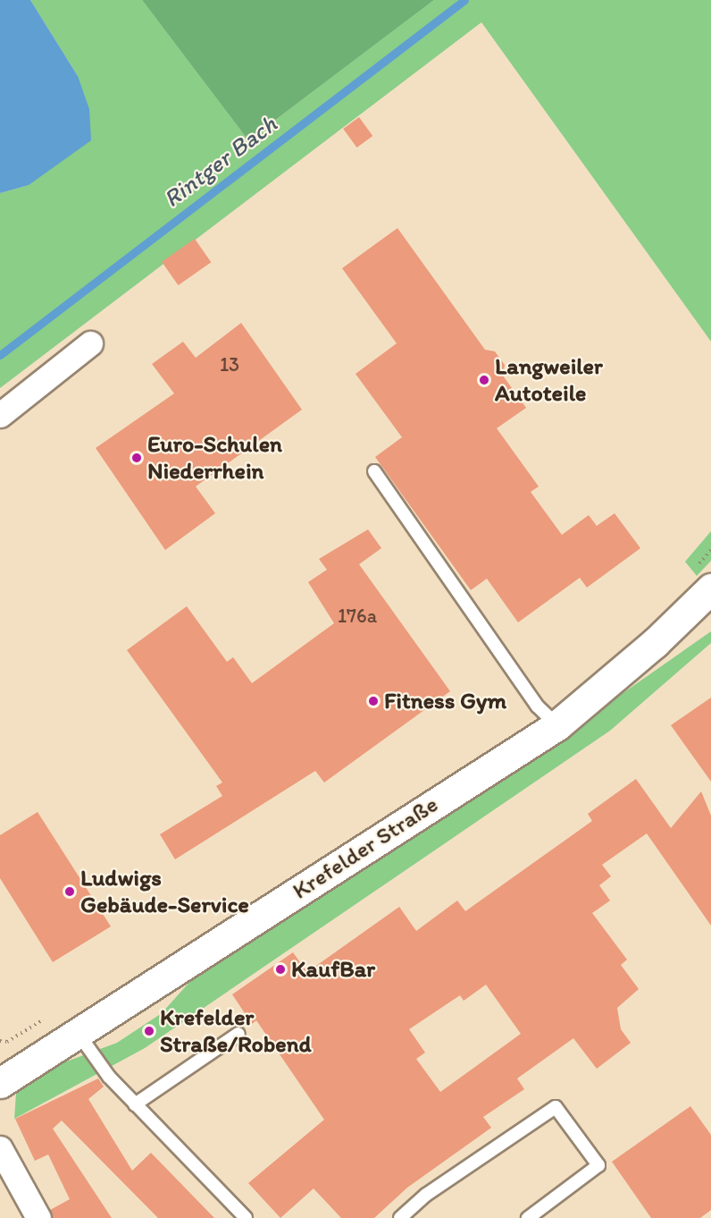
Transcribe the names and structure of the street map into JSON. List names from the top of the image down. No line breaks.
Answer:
{"streets":{"main road":["Krefelder Straße"]},"water":["Rintger Bach"],"places":["Langweiler Autoteile","Euro-Schulen Niederrhein","Fitness Gym","Ludwigs Gebäude-Service","KaufBar","Krefelder Straße/Robend"],"house_numbers":["13","176a"]}
